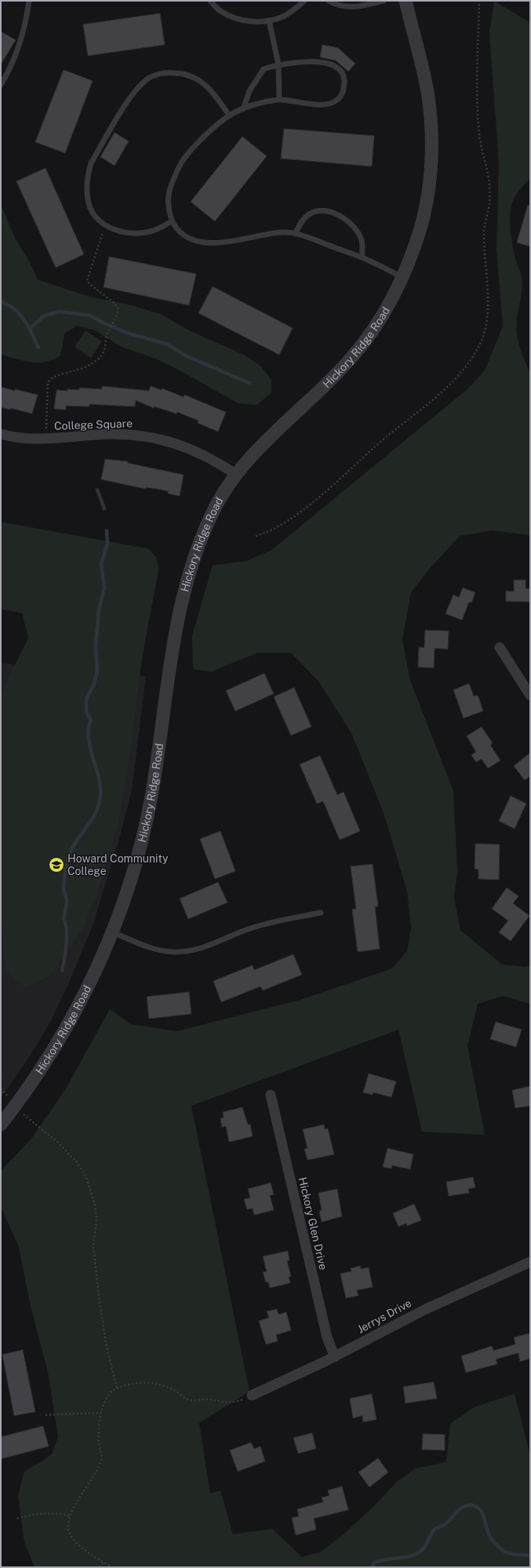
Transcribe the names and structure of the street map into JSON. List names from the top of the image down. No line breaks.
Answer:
{"streets":{"street":["Hickory Ridge Road","College Square","Hickory Glen Drive","Jerrys Drive"]},"crossings":[["Hickory Ridge Road","College Square"],["Hickory Glen Drive","Jerrys Drive"]],"places":{"school or university":["Howard Community College"]}}
